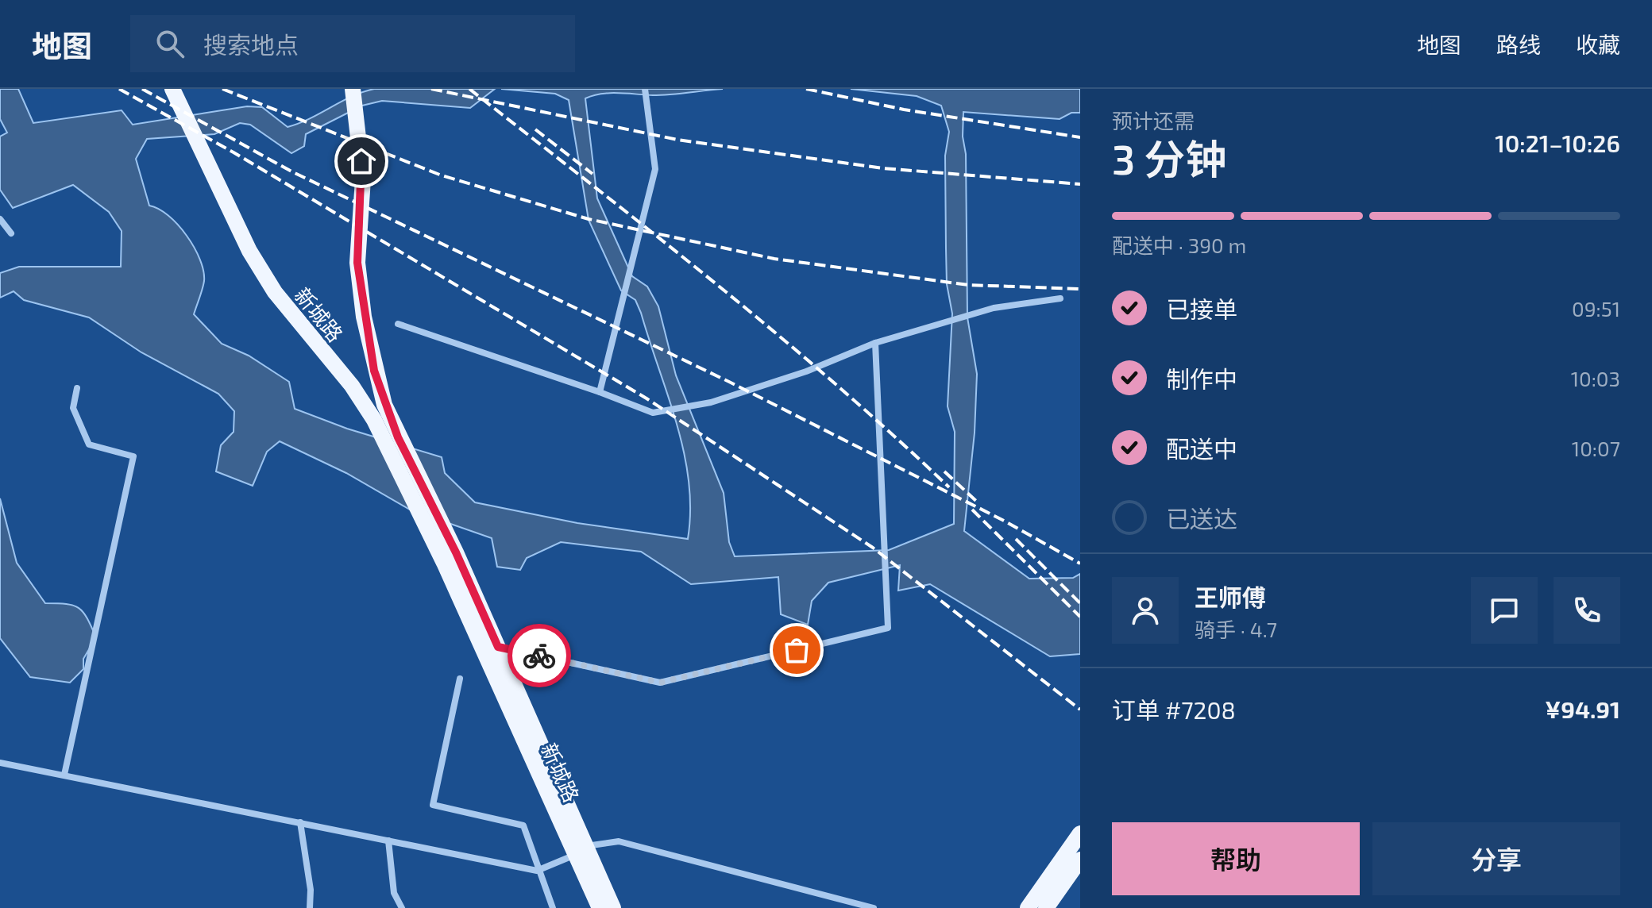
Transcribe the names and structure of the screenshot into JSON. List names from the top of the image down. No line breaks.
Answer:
{"streets":{"main road":["新城路"]},"page":{"header":"地图","search":"搜索地点","nav":["地图","路线","收藏"],"heading":["3 分钟","预计还需","10:21–10:26"],"panel":["王师傅","骑手 · 4.7","订单 #7208","¥94.91"],"bar":"配送中 · 390 m","list":[["已接单","09:51"],["制作中","10:03"],["配送中","10:07"],"已送达"],"buttons":["帮助","分享"]}}
